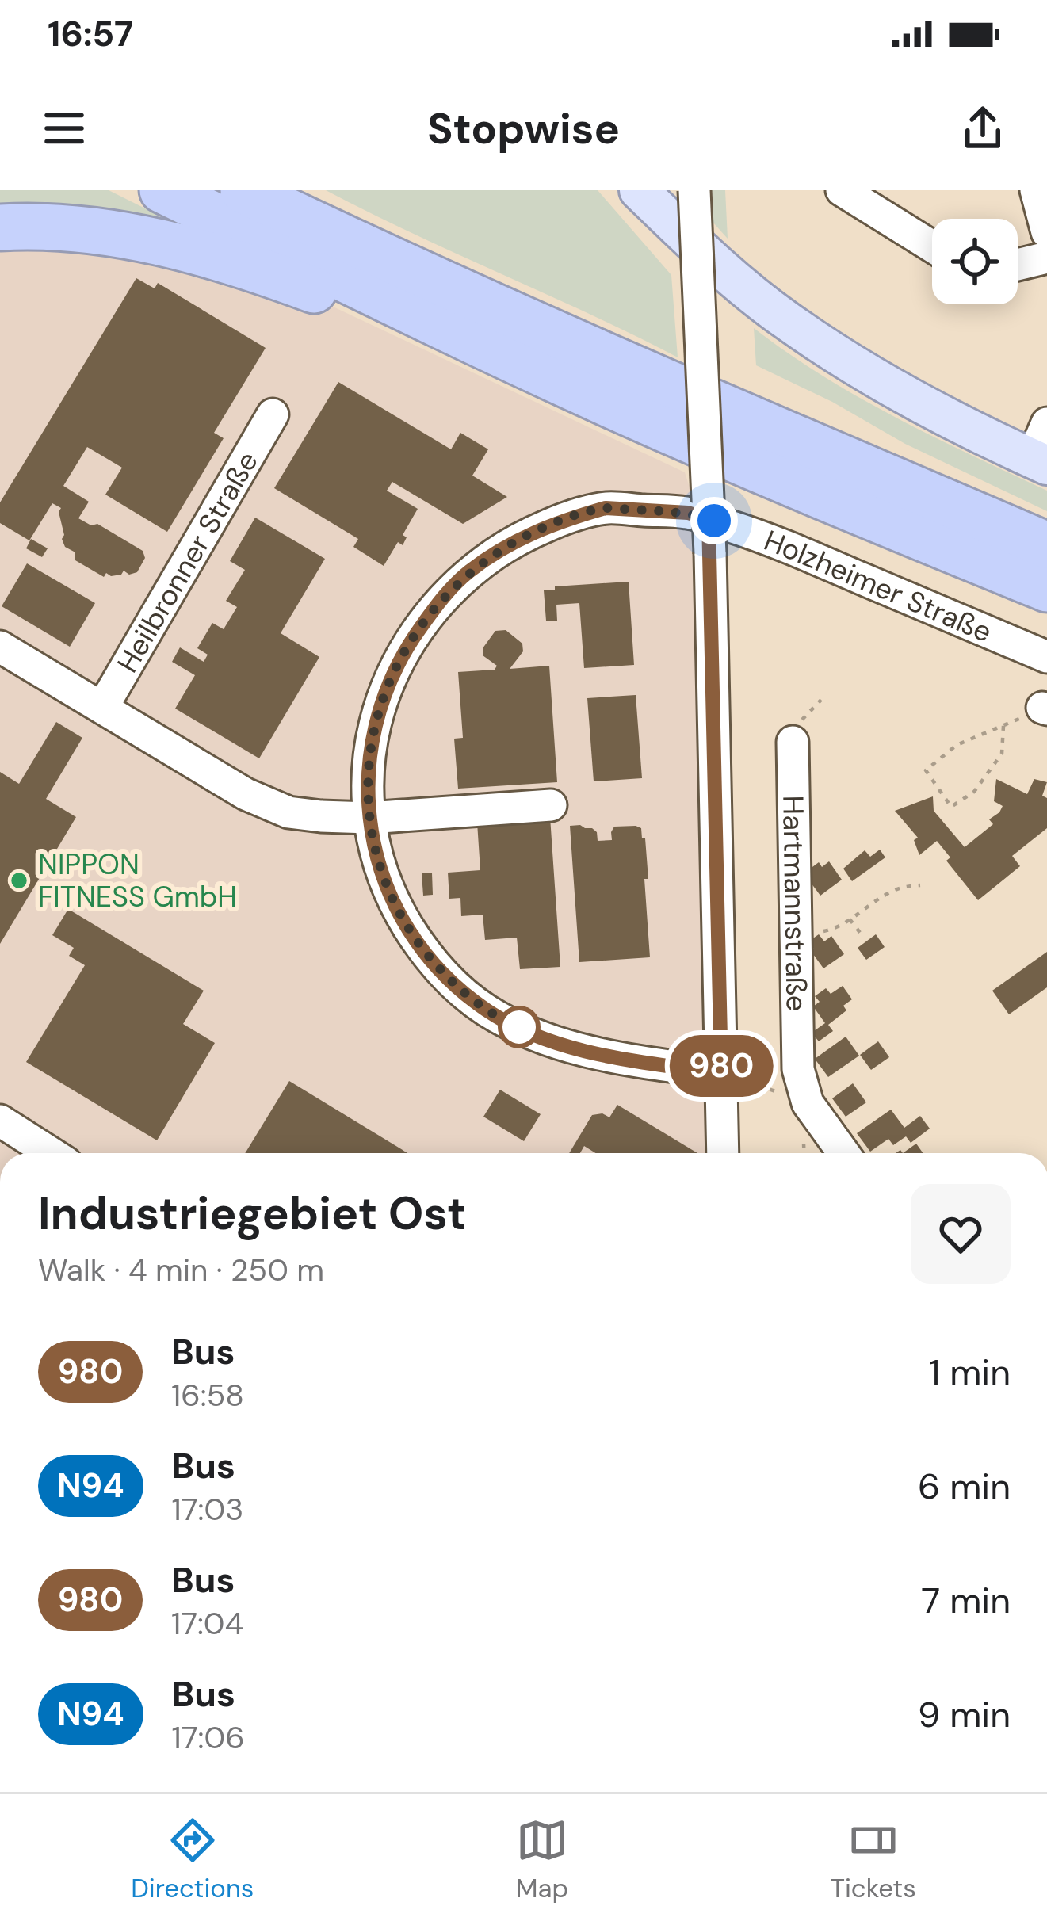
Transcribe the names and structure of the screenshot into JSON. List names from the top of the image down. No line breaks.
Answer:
{"streets":{"street":["Heilbronner Straße","Holzheimer Straße","Hartmannstraße"]},"places":["NIPPON FITNESS GmbH"],"lines":["bus line 980"],"page":{"status":"16:57","header":"Stopwise","on_map":"980","heading":["Industriegebiet Ost","Walk · 4 min · 250 m"],"list":[{"mark":"980","name":"Bus","note":"16:58","value":"1 min"},{"mark":"N94","name":"Bus","note":"17:03","value":"6 min"},{"mark":"980","name":"Bus","note":"17:04","value":"7 min"},{"mark":"N94","name":"Bus","note":"17:06","value":"9 min"}],"tabs":["Directions","Map","Tickets"]}}
